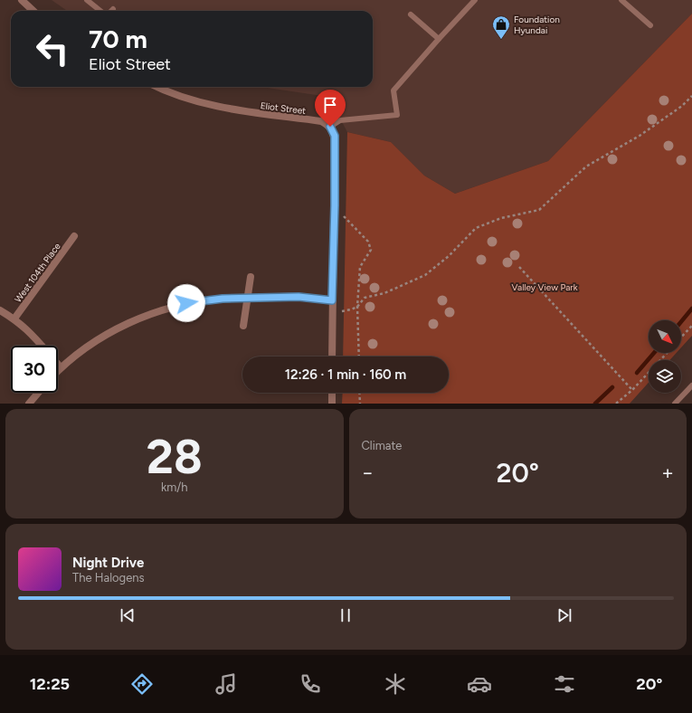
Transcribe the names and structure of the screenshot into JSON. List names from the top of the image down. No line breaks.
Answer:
{"streets":{"street":["Eliot Street","West 104th Place"]},"parks":["Valley View Park"],"places":{"shop":["Foundation Hyundai"]},"north":"bottom right","page":{"turn":["70 m","Eliot Street"],"limit":"30","trip":"12:26 · 1 min · 160 m","tile":[["28","km/h"],"Climate"],"heat":["−","20°","+"],"song":["Night Drive","The Halogens"],"tabs":["12:25","20°"]}}
